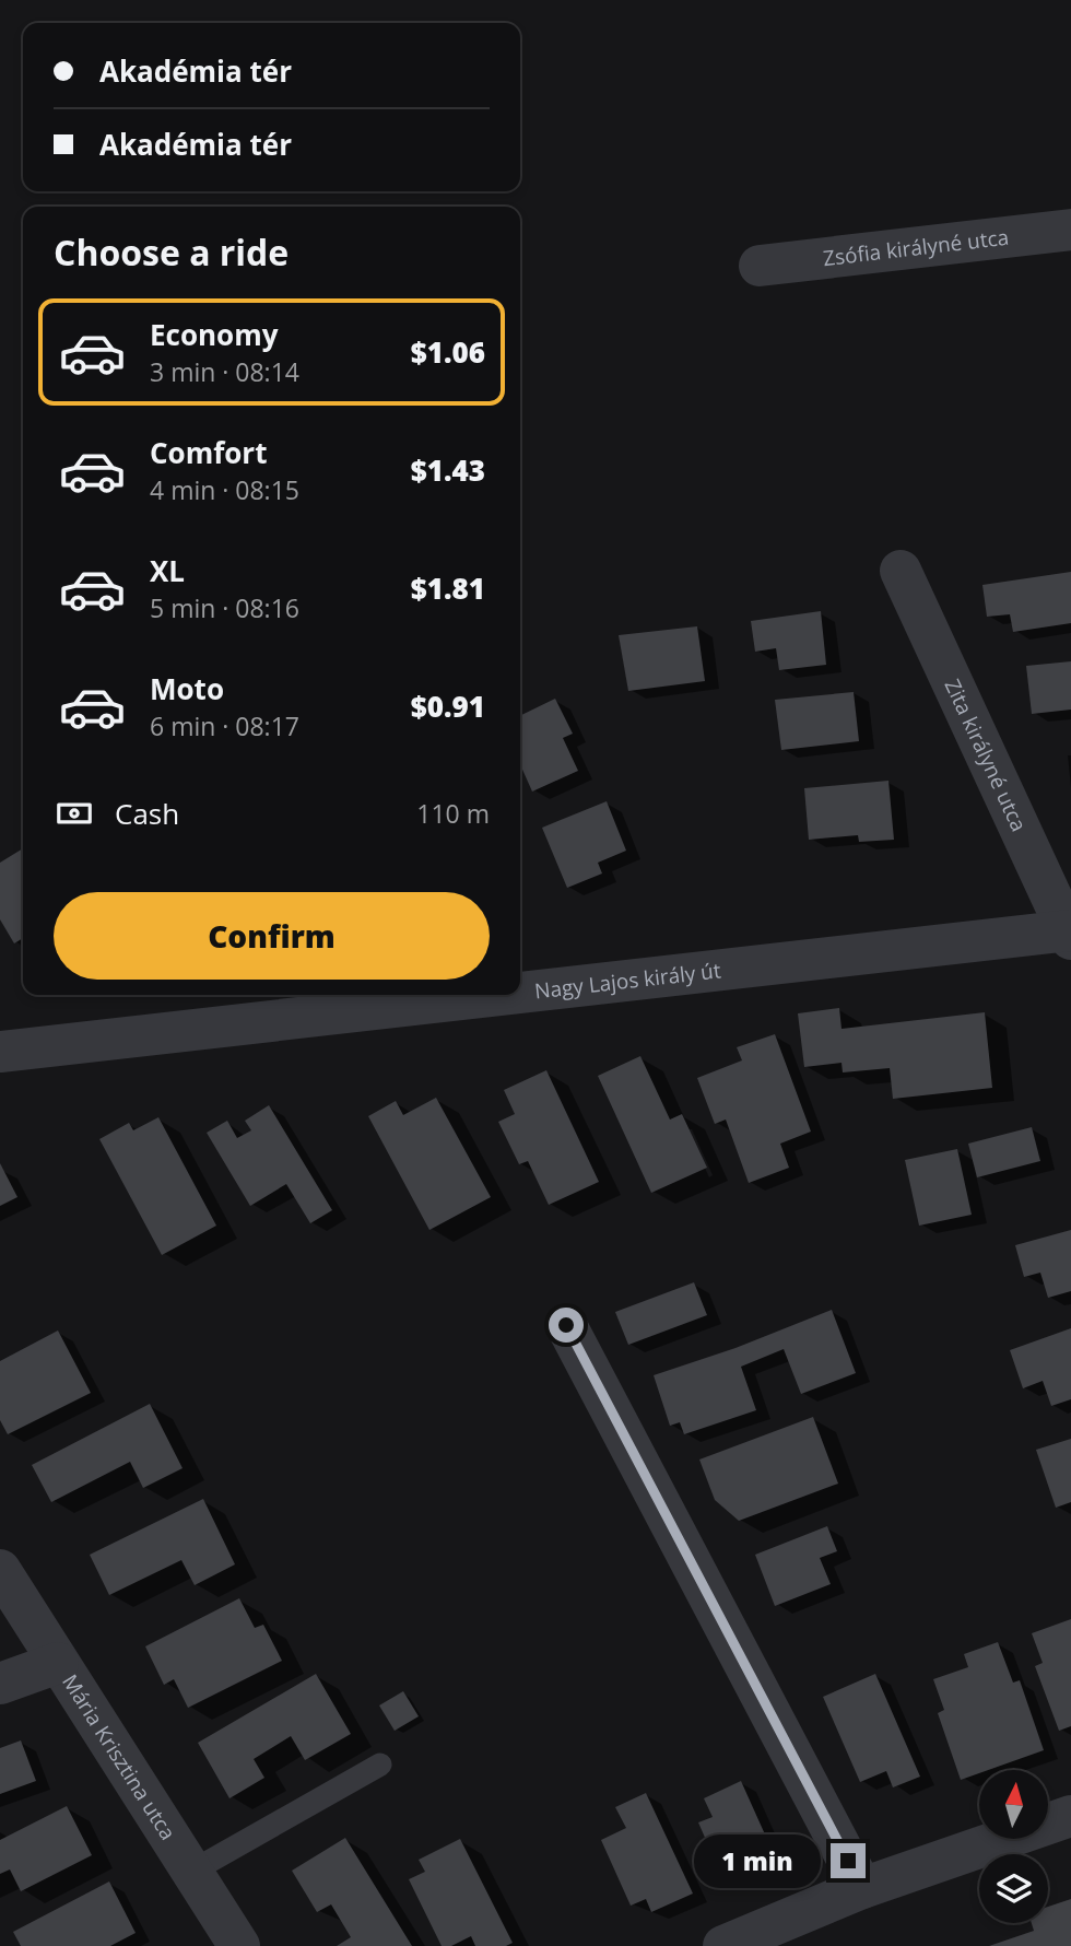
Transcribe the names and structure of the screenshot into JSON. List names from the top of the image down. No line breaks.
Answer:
{"streets":{"street":["Zsófia királyné utca","Zita királyné utca","Nagy Lajos király út","Mária Krisztina utca"]},"crossings":[["Zita királyné utca","Nagy Lajos király út"]],"north":"top","page":{"banner":["Akadémia tér","Akadémia tér"],"heading":"Choose a ride","list":[{"name":"Economy","note":"3 min · 08:14","value":"$1.06"},{"name":"Comfort","note":"4 min · 08:15","value":"$1.43"},{"name":"XL","note":"5 min · 08:16","value":"$1.81"},{"name":"Moto","note":"6 min · 08:17","value":"$0.91"}],"pay":["Cash","110 m"],"buttons":"Confirm","bubble":"1 min"}}
